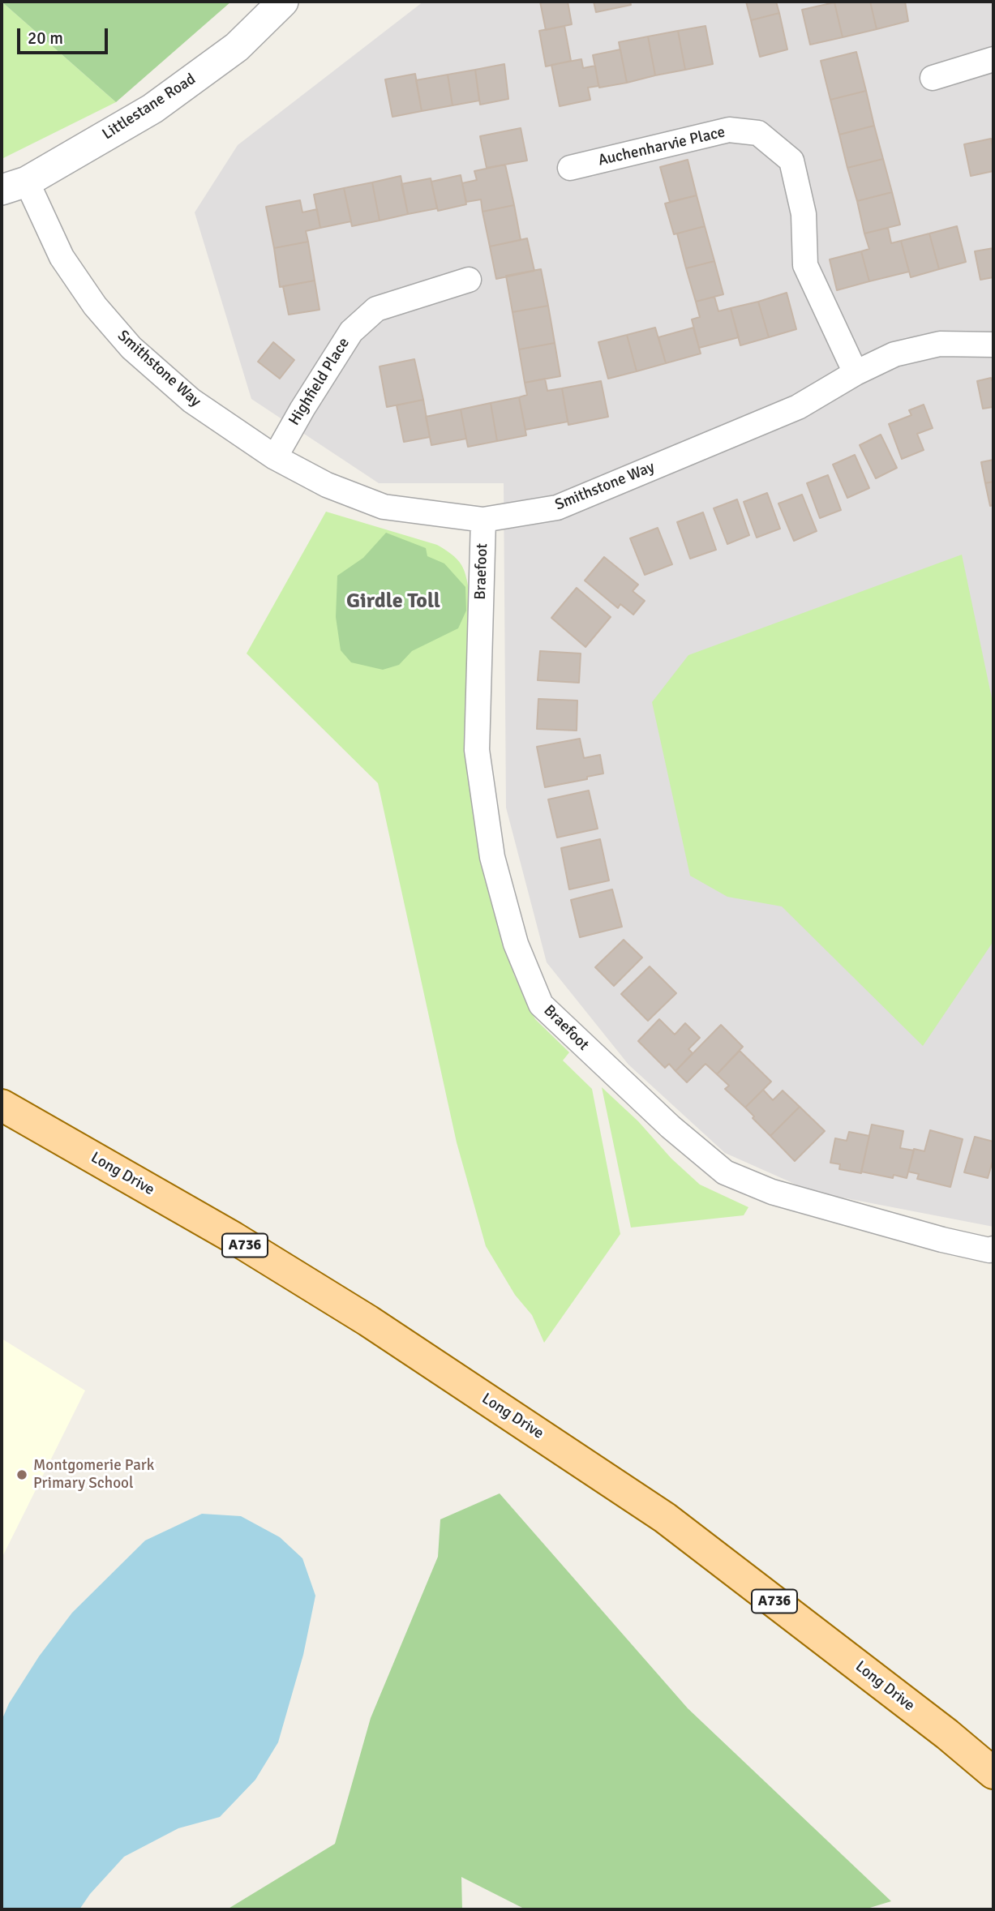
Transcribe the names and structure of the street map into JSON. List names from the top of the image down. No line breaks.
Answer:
{"streets":{"main road":["Long Drive","A736"],"street":["Littlestane Road","Auchenharvie Place","Smithstone Way","Highfield Place","Braefoot"]},"crossings":[["Littlestane Road","Smithstone Way"],["Auchenharvie Place","Smithstone Way"],["Smithstone Way","Highfield Place"],["Smithstone Way","Braefoot"]],"districts":["Girdle Toll"],"places":["Montgomerie Park Primary School"],"scale_bar":"20 m"}
